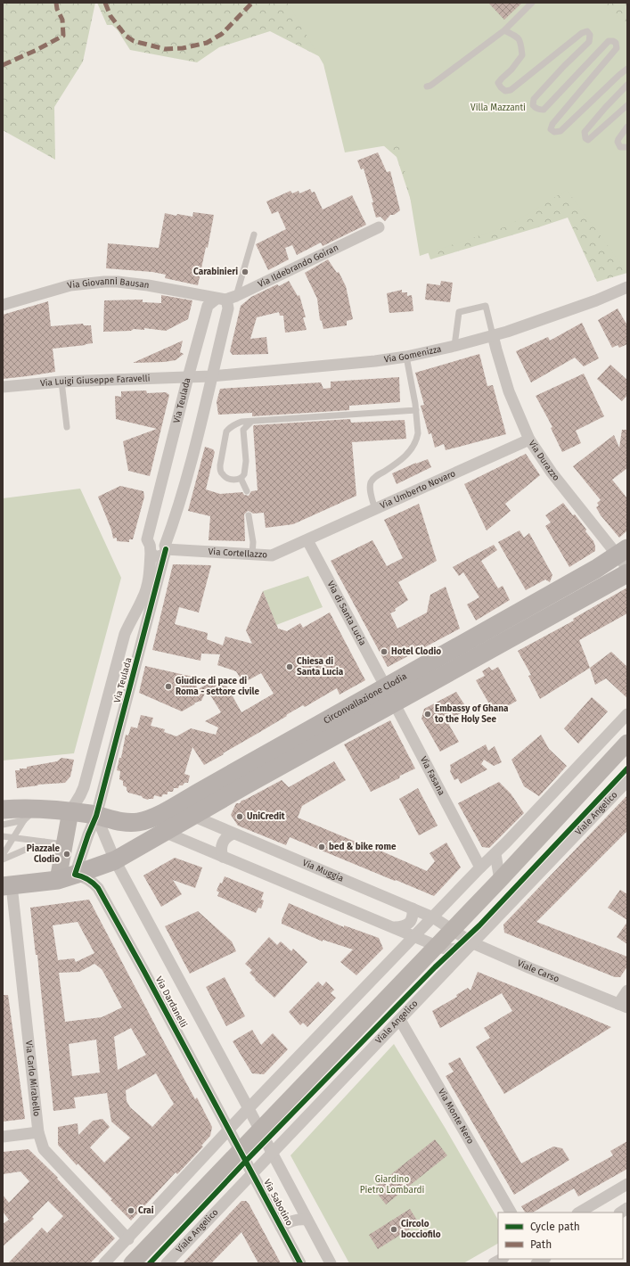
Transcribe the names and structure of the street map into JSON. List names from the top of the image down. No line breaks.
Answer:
{"streets":{"main road":["Circonvallazione Clodia"],"street":["Via Ildebrando Goiran","Via Giovanni Bausan","Via Gomenizza","Via Luigi Giuseppe Faravelli","Via Teulada","Via Durazzo","Via Umberto Novaro","Via Cortellazzo","Via di Santa Lucia","Via Fasana","Viale Angelico","Via Muggia","Viale Carso","Via Dardanelli","Via Carlo Mirabello","Via Monte Nero","Via Sabotino"]},"crossings":[["Via Ildebrando Goiran","Via Giovanni Bausan"],["Via Ildebrando Goiran","Via Teulada"],["Via Giovanni Bausan","Via Teulada"],["Via Gomenizza","Via Luigi Giuseppe Faravelli"],["Via Gomenizza","Via Teulada"],["Via Gomenizza","Via Durazzo"],["Via Luigi Giuseppe Faravelli","Via Teulada"],["Via Teulada","Via Cortellazzo"],["Via Teulada","Circonvallazione Clodia"],["Via Durazzo","Via Umberto Novaro"],["Via Durazzo","Circonvallazione Clodia"],["Via Umberto Novaro","Via Cortellazzo"],["Via Umberto Novaro","Via di Santa Lucia"],["Via Cortellazzo","Via di Santa Lucia"],["Via di Santa Lucia","Circonvallazione Clodia"],["Via di Santa Lucia","Via Fasana"],["Circonvallazione Clodia","Via Fasana"],["Circonvallazione Clodia","Via Muggia"],["Circonvallazione Clodia","Via Dardanelli"],["Viale Angelico","Viale Carso"],["Viale Angelico","Via Monte Nero"],["Viale Angelico","Via Sabotino"],["Via Muggia","Viale Carso"],["Via Dardanelli","Via Sabotino"]],"parks":["Villa Mazzanti","Giardino Pietro Lombardi"],"places":["Carabinieri","Hotel Clodio","Chiesa di Santa Lucia","Giudice di pace di Roma - settore civile","Embassy of Ghana to the Holy See","UniCredit","bed & bike rome","Piazzale Clodio","Crai","Circolo bocciofilo"],"legend":["Cycle path","Path"]}
